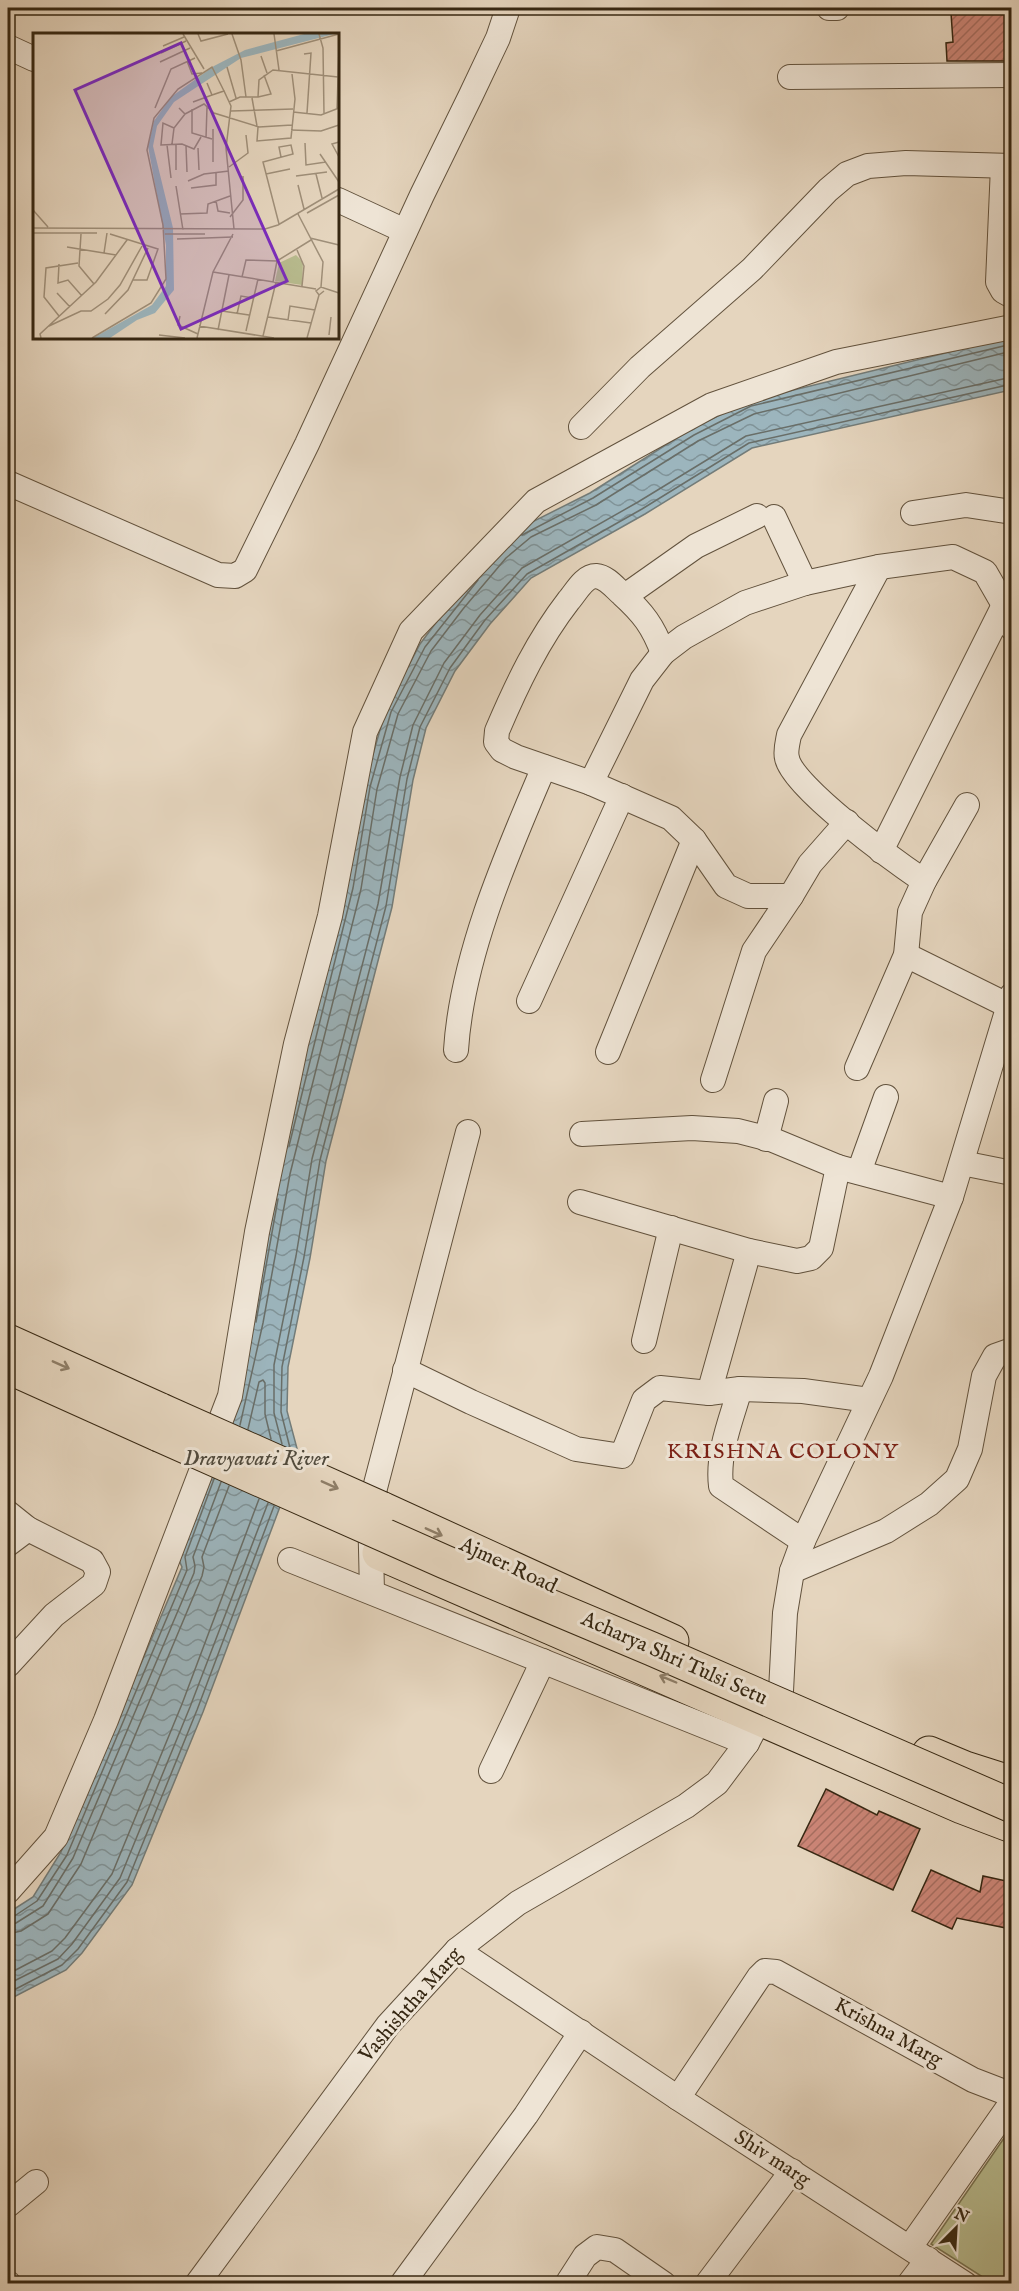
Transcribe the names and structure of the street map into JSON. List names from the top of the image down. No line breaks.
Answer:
{"streets":{"highway":["Ajmer Road","Acharya Shri Tulsi Setu"],"street":["Vashishtha Marg","Krishna Marg","Shiv marg"]},"crossings":[["Ajmer Road","Vashishtha Marg"],["Vashishtha Marg","Shiv marg"],["Krishna Marg","Shiv marg"]],"districts":["KRISHNA COLONY"],"water":["Dravyavati River"],"north":"top right"}
